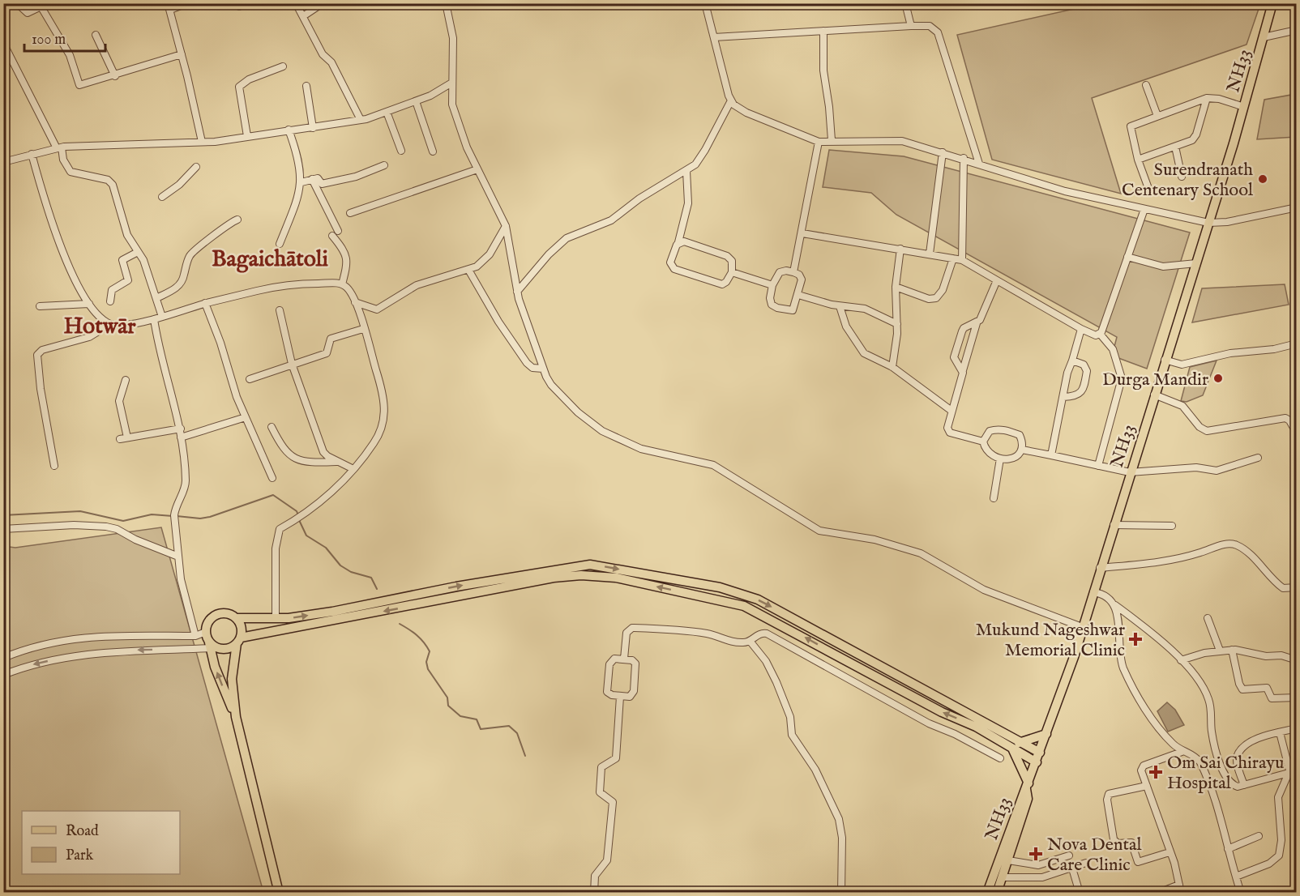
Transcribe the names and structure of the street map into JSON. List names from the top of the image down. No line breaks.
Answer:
{"streets":{"main road":["NH33"]},"districts":["Bagaichātoli","Hotwār"],"places":{"other":["Surendranath Centenary School","Durga Mandir"],"health":["Mukund Nageshwar Memorial Clinic","Om Sai Chirayu Hospital","Nova Dental Care Clinic"]},"legend":["Road","Park"],"scale_bar":"100 m"}
